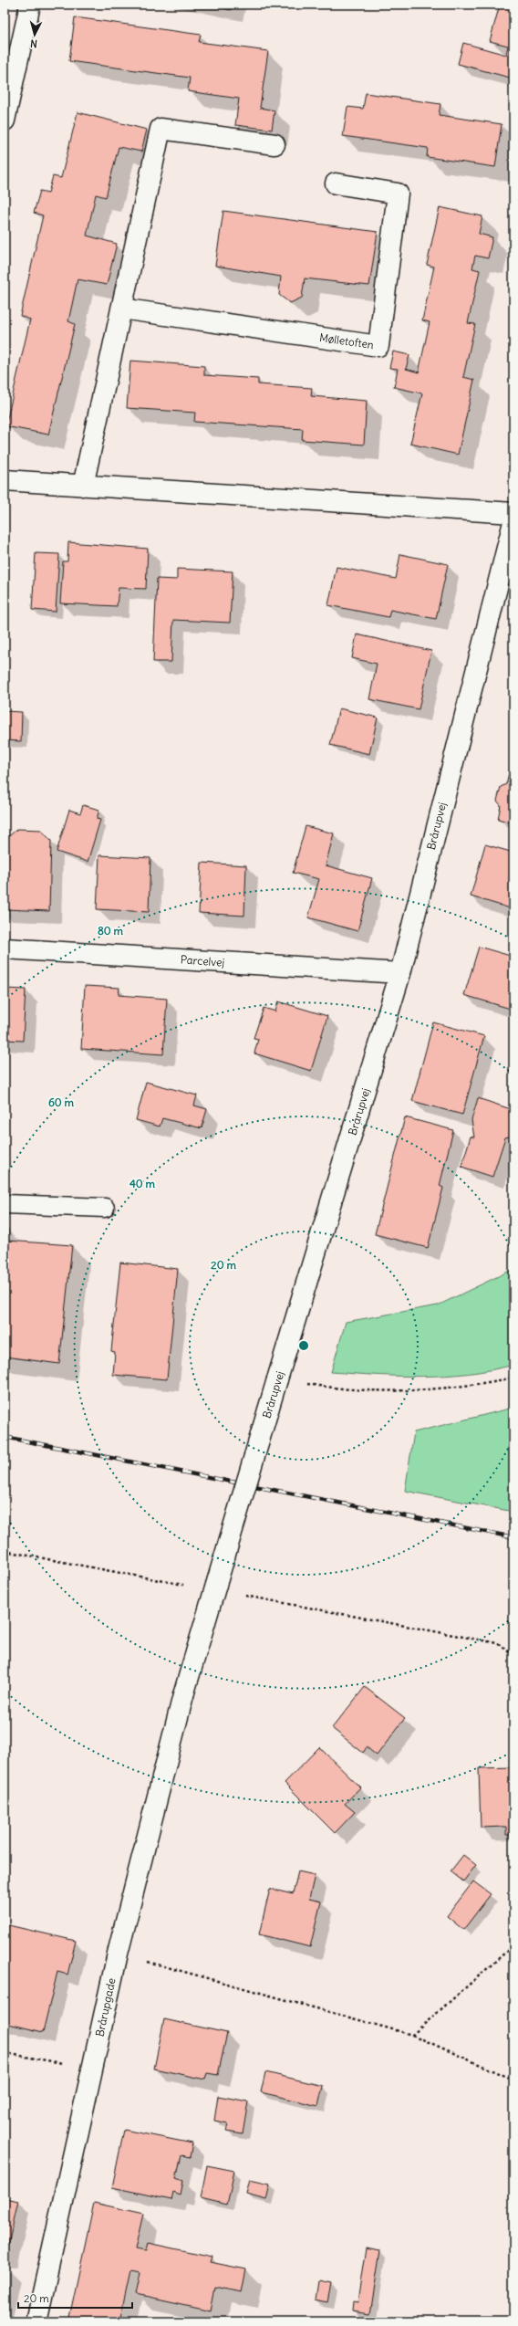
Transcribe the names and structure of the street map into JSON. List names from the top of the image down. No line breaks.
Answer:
{"streets":{"street":["Mølletoften","Brårupvej","Parcelvej","Brårupgade"]},"crossings":[["Brårupvej","Parcelvej"],["Brårupvej","Brårupgade"]],"scale_bar":"20 m","north":"bottom","rings":["80 m","60 m","40 m","20 m"]}
